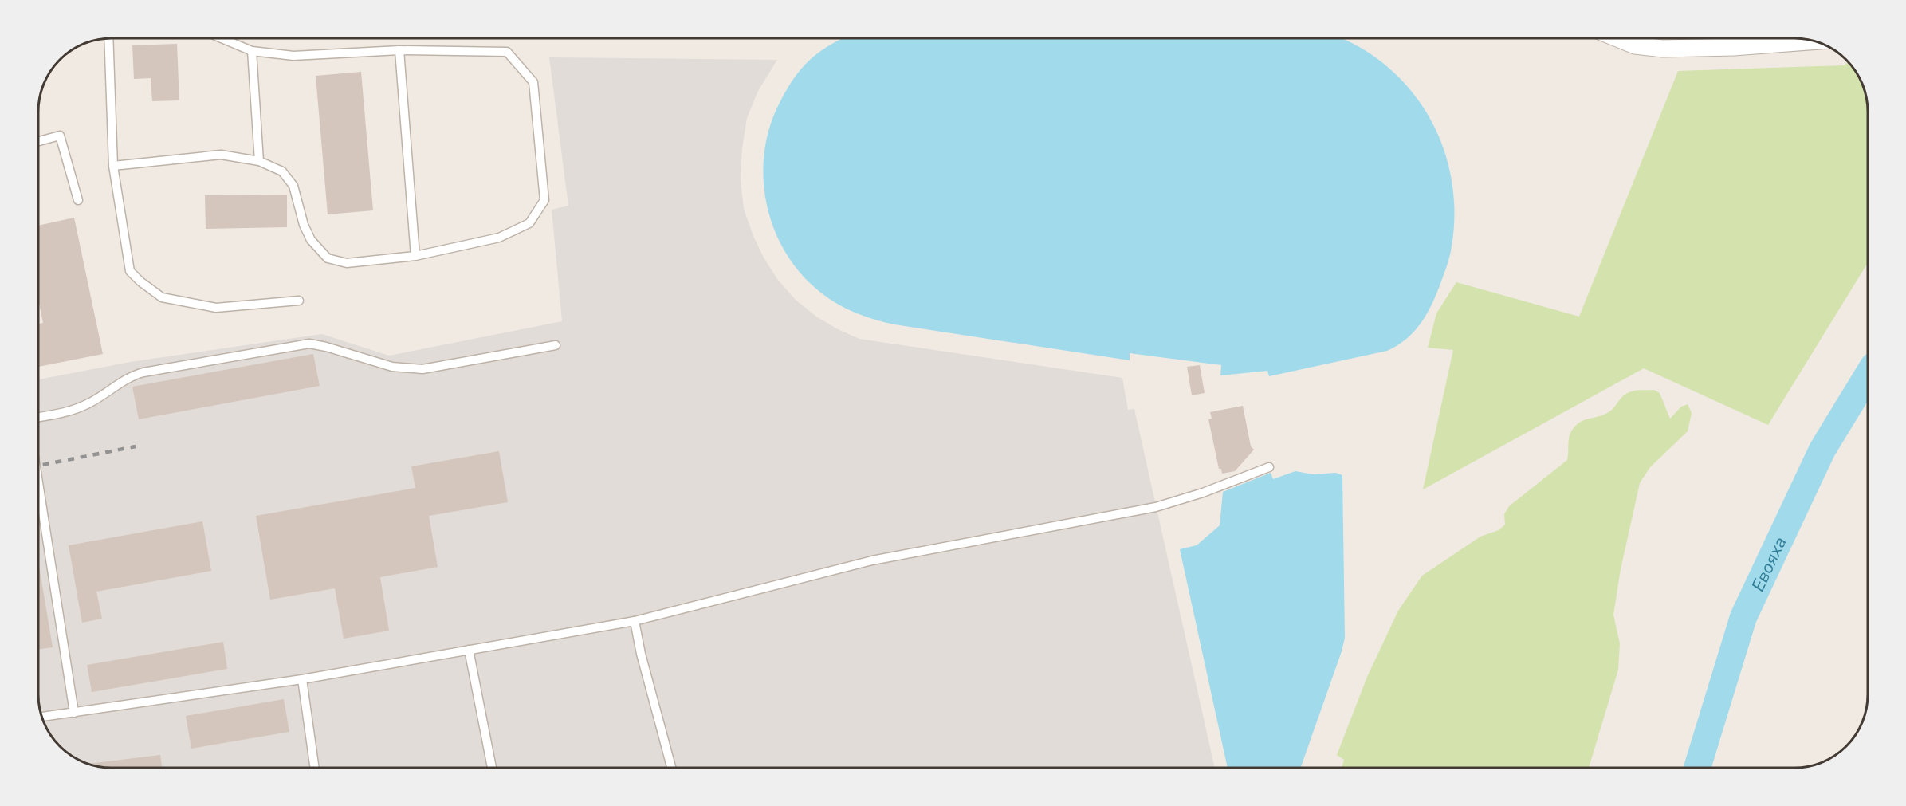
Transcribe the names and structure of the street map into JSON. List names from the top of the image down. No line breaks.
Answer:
{"water":["Евояха"]}
